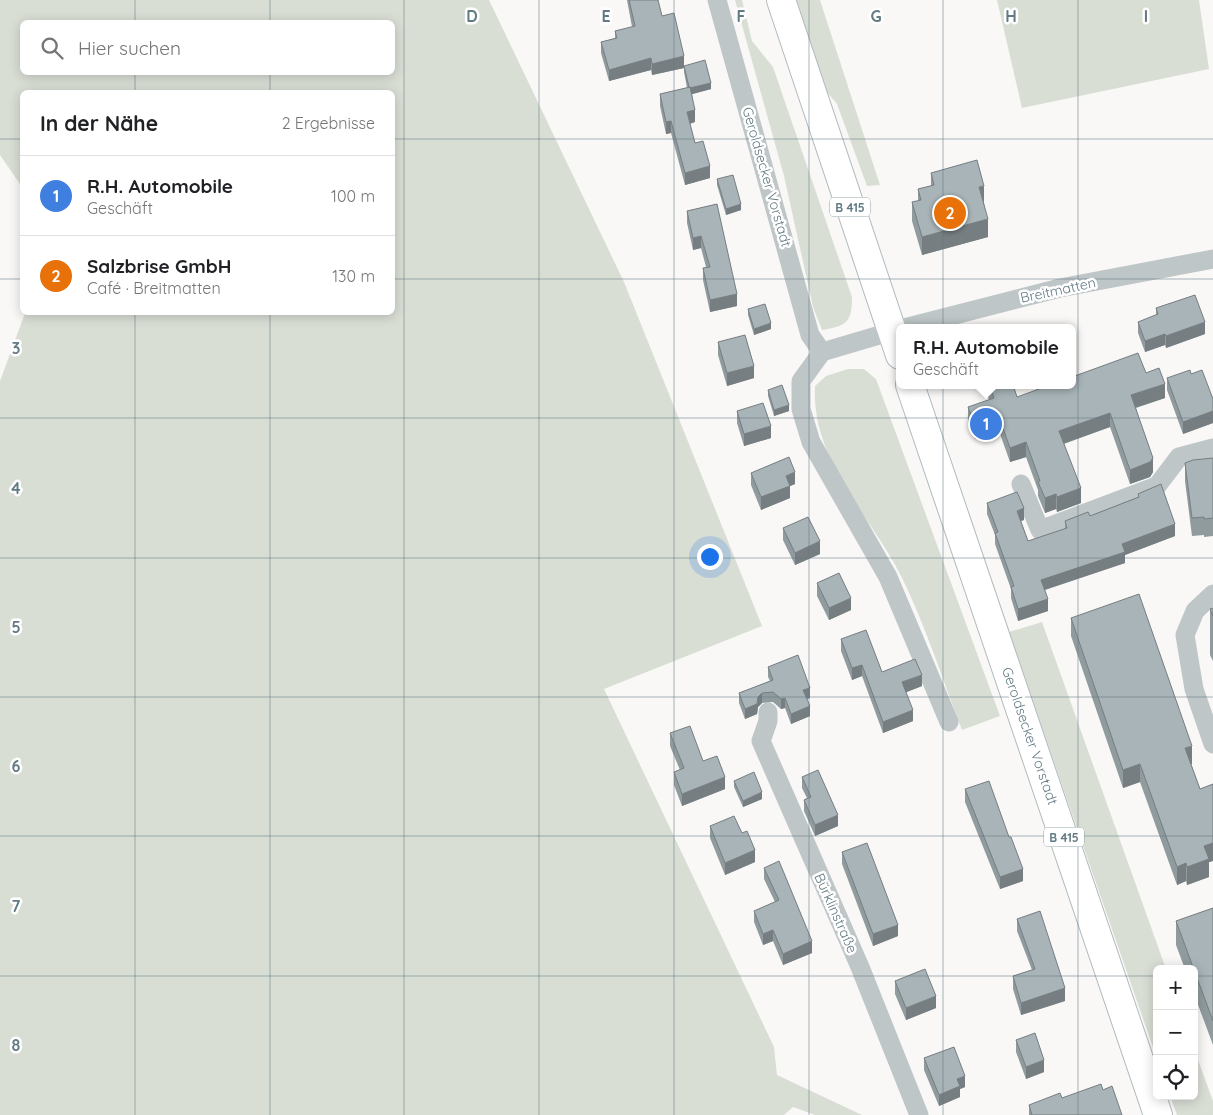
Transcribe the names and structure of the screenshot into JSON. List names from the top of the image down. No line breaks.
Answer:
{"streets":{"main road":["Geroldsecker Vorstadt","B 415"],"street":["Breitmatten","Bürklinstraße"]},"page":{"search":"Hier suchen","heading":["In der Nähe","2 Ergebnisse"],"list":[{"mark":"1","name":"R.H. Automobile","note":"Geschäft","value":"100 m"},{"mark":"2","name":"Salzbrise GmbH","note":"Café · Breitmatten","value":"130 m"}],"pins":["2","1"],"popup":["R.H. Automobile","Geschäft"],"map_buttons":["+","−"]},"grid":{"columns":["D","E","F","G","H","I"],"rows":["3","4","5","6","7","8"]}}
